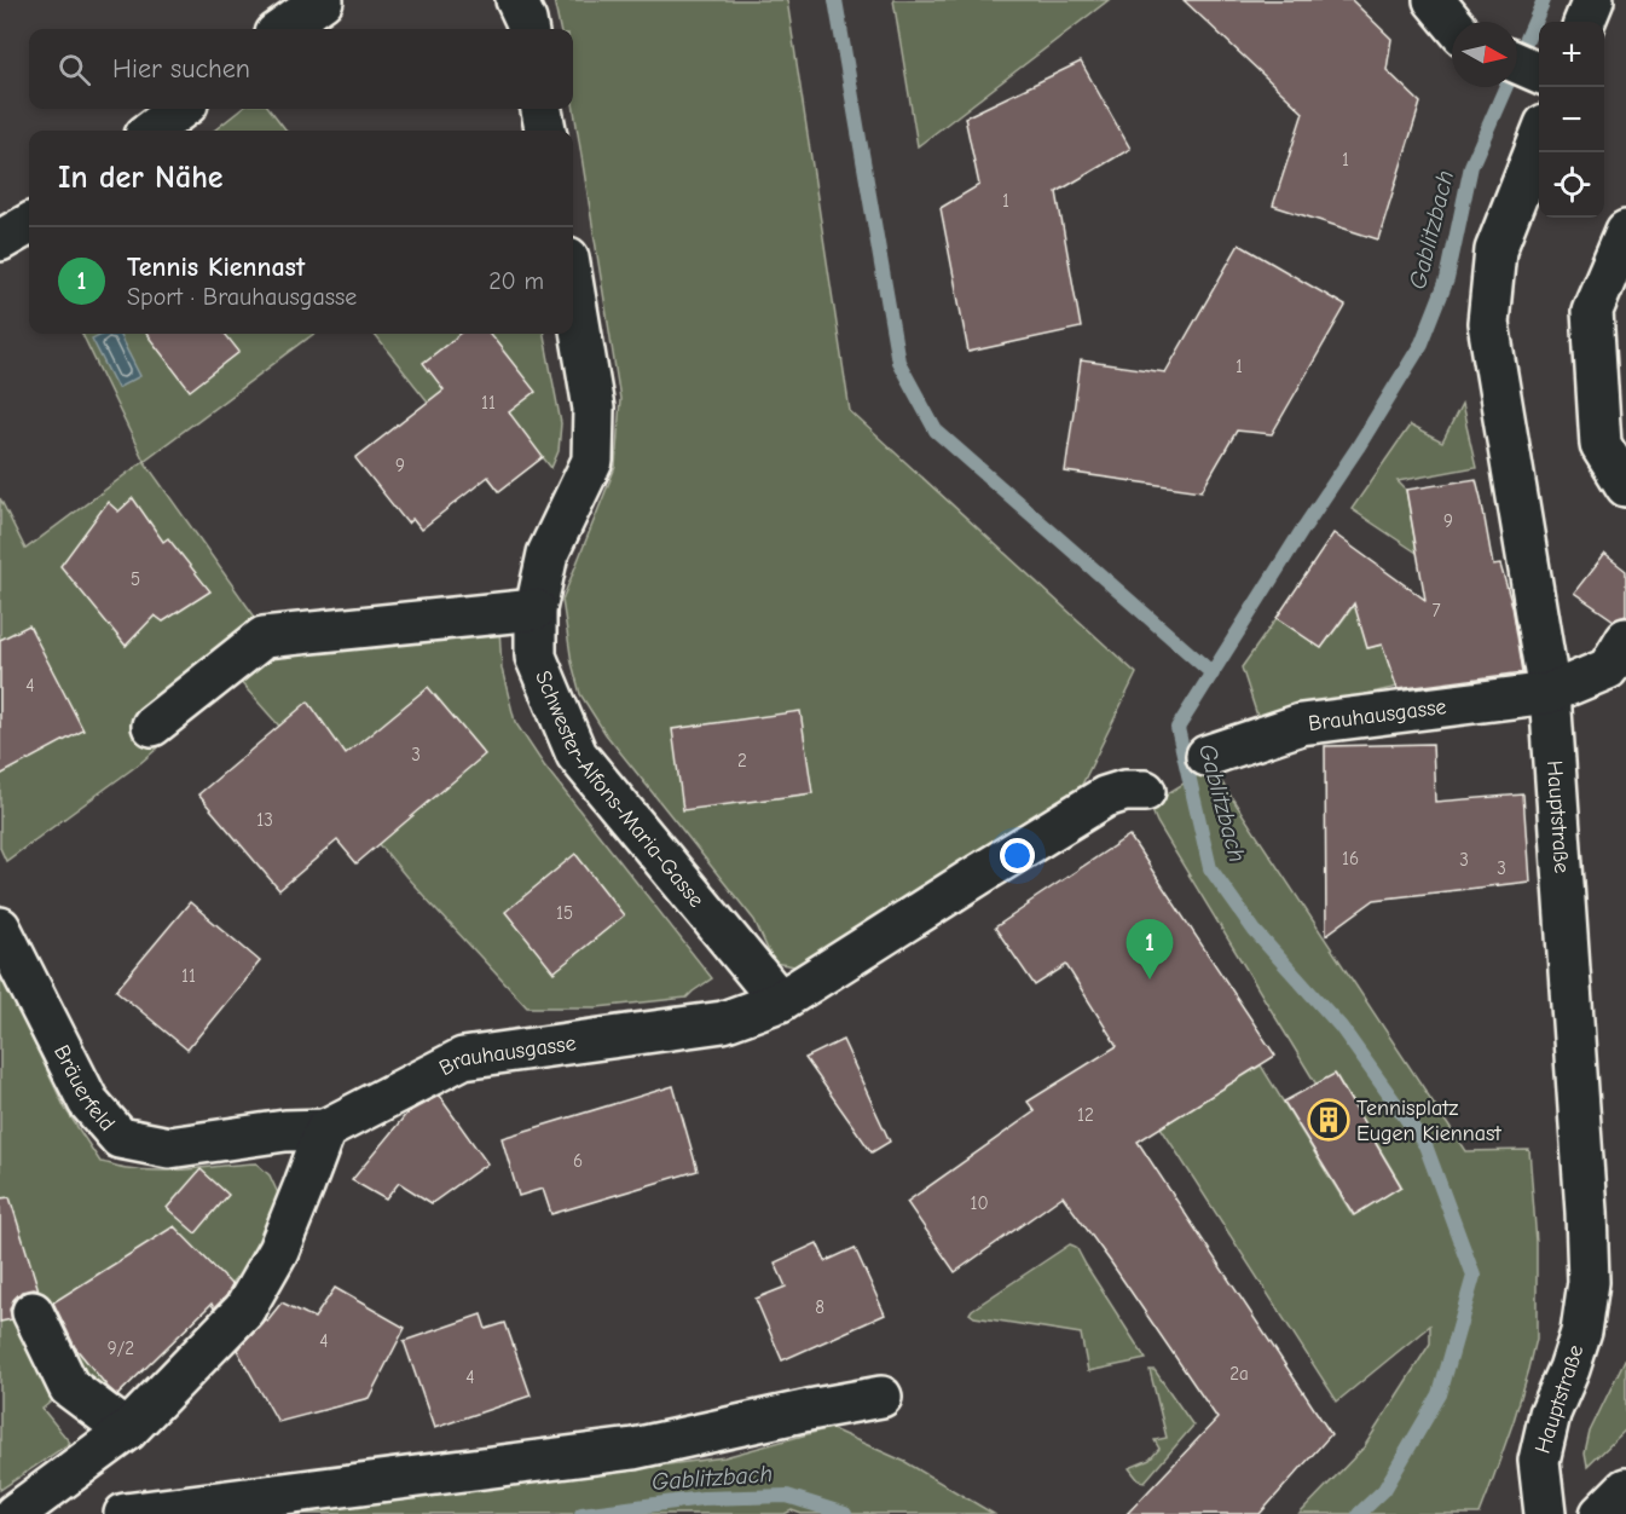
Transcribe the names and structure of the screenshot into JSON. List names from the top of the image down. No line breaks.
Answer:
{"streets":{"street":["Brauhausgasse","Schwester-Alfons-Maria-Gasse","Hauptstraße","Bräuerfeld"]},"crossings":[["Brauhausgasse","Schwester-Alfons-Maria-Gasse"],["Brauhausgasse","Hauptstraße"],["Brauhausgasse","Bräuerfeld"]],"water":["Gablitzbach"],"places":{"building":["Tennisplatz Eugen Kiennast"]},"house_numbers":["1","1","1","11","9","9","5","7","4","3","2","13","16","3","3","15","11","12","6","10","8","4","9/2","2a","4"],"north":"right","page":{"map_buttons":["+","−"],"search":"Hier suchen","heading":"In der Nähe","list":[{"mark":"1","name":"Tennis Kiennast","note":"Sport · Brauhausgasse","value":"20 m"}],"pins":"1"}}
